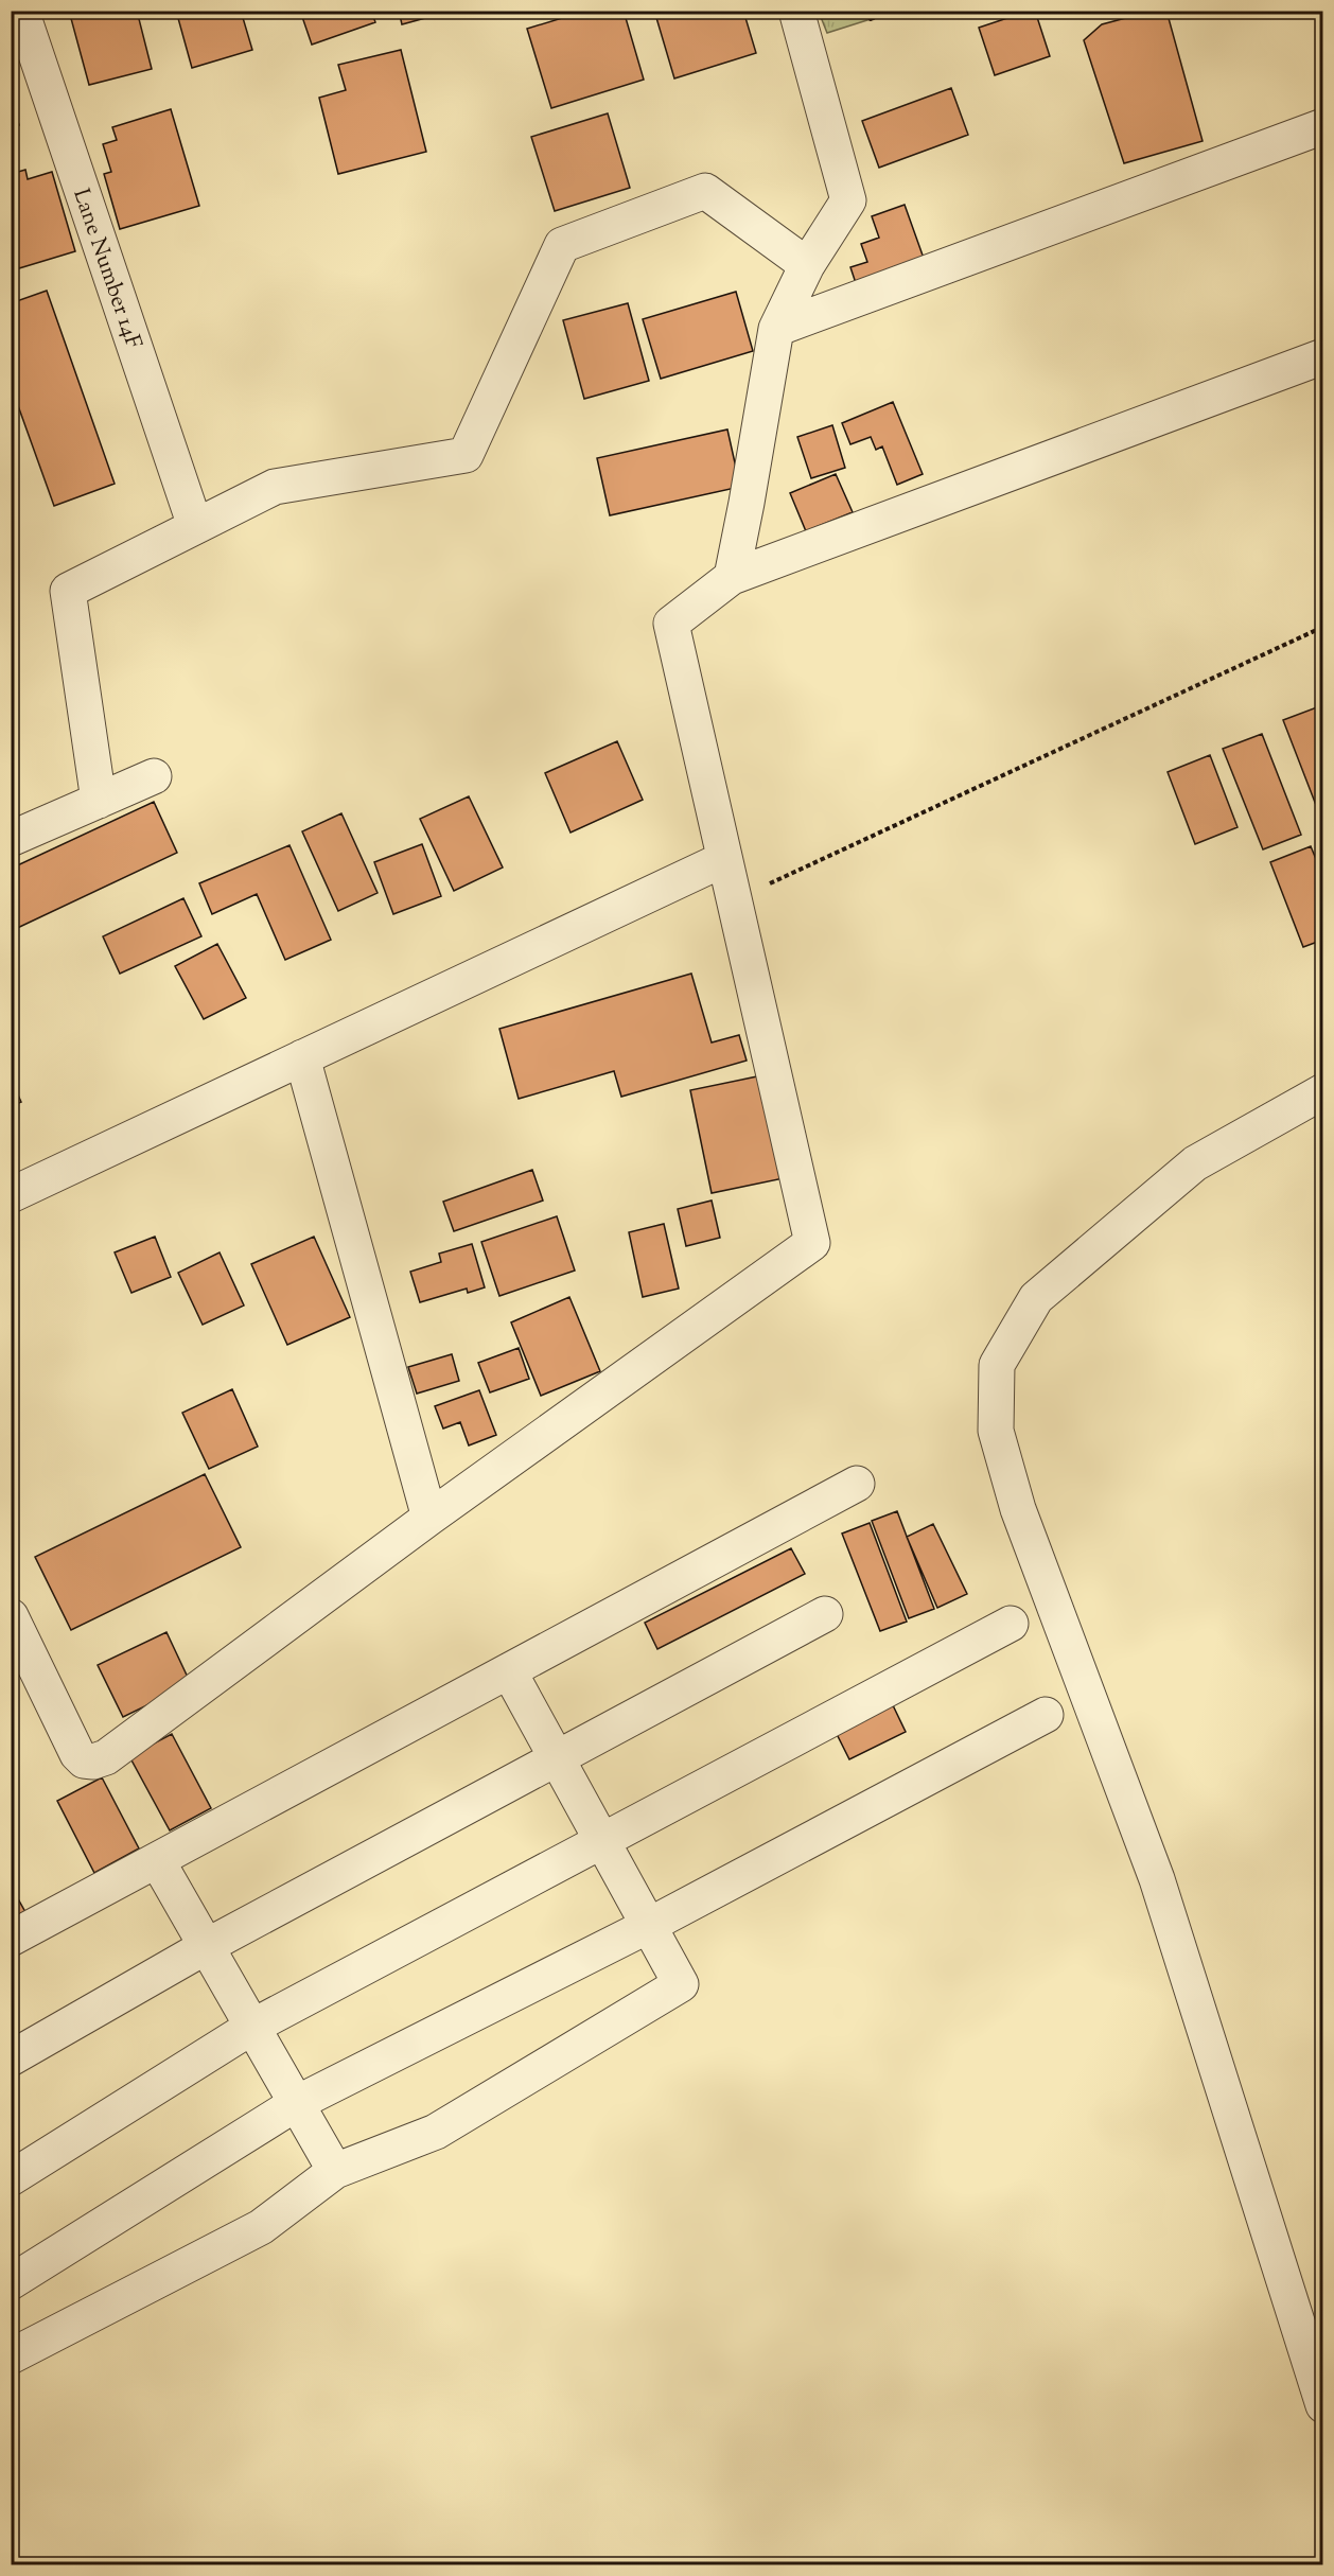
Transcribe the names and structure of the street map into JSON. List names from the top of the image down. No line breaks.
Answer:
{"streets":{"street":["Lane Number 14F"]}}
